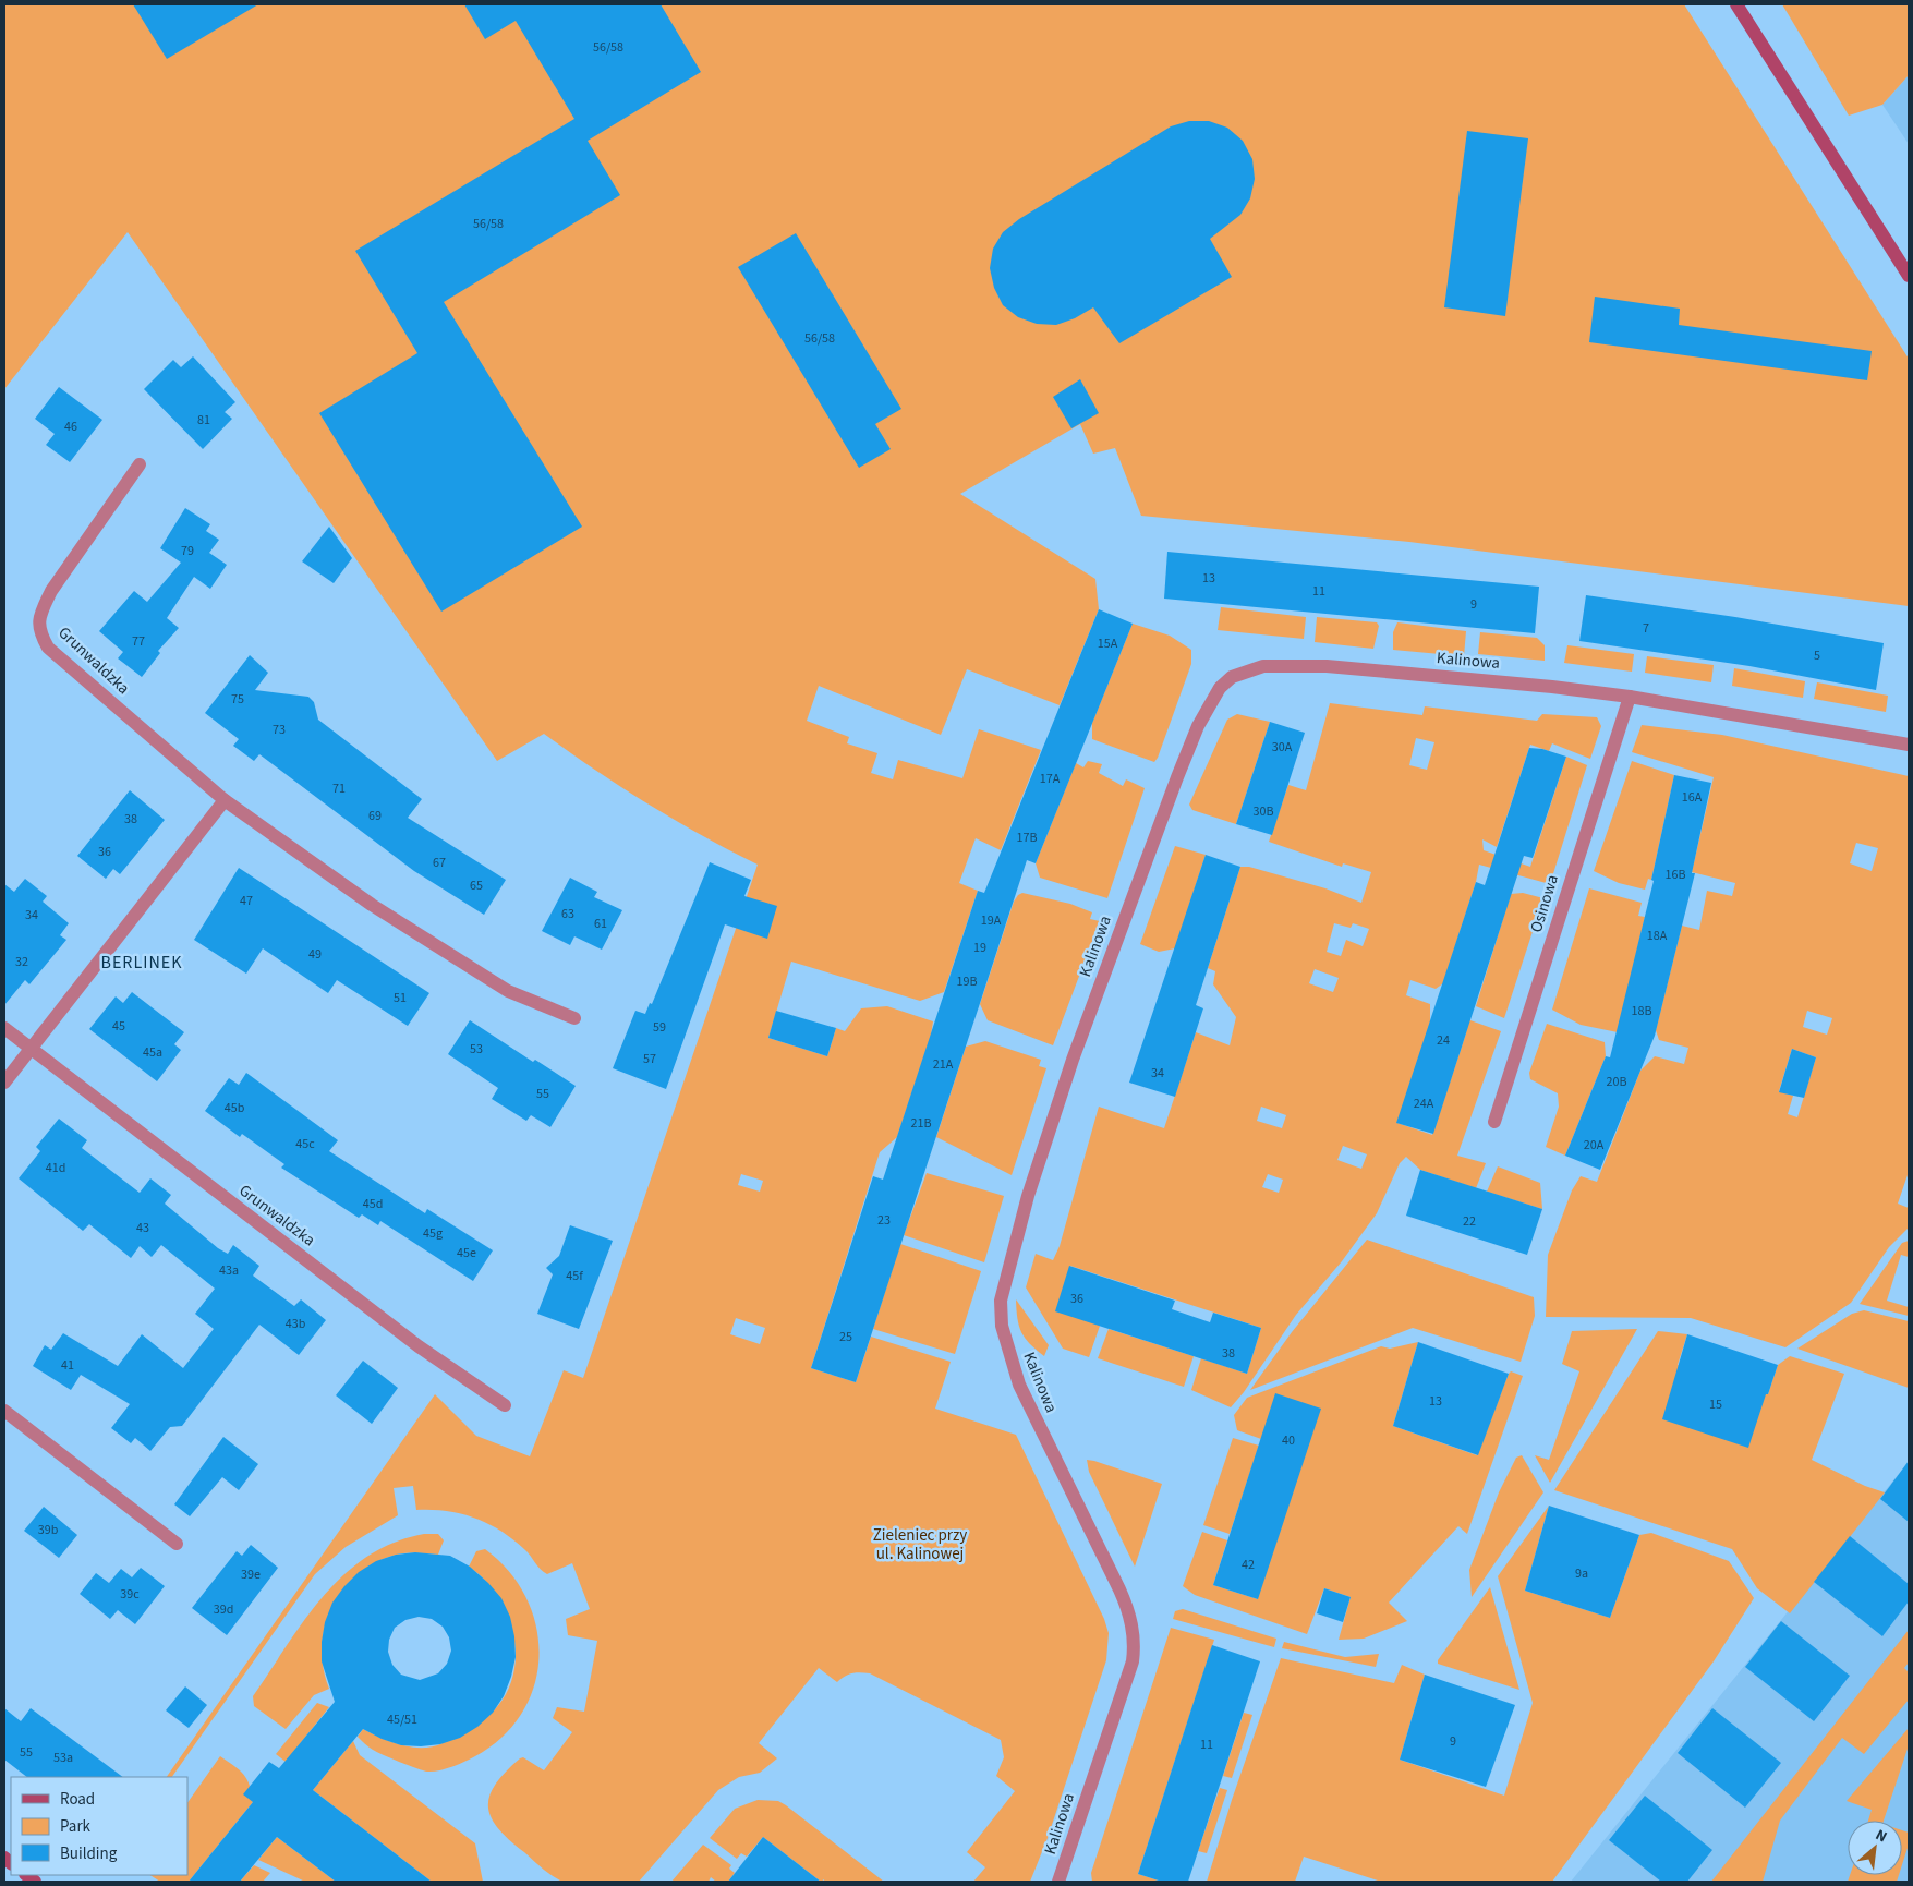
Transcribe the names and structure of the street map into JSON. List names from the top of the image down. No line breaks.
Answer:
{"streets":{"street":["Grunwaldzka","Kalinowa","Osinowa"]},"crossings":[["Kalinowa","Osinowa"]],"districts":["BERLINEK"],"parks":["Zieleniec przy ul. Kalinowej"],"house_numbers":["56/58","56/58","56/58","81","46","79","13","11","9","7","77","15A","5","75","73","30A","17A","71","16A","30B","69","38","17B","36","67","16B","65","47","63","34","19A","61","18A","19","49","32","19B","51","18B","45","59","24","53","45a","57","21A","34","20B","55","24A","45b","21B","45c","20A","41d","45d","23","22","43","45g","45e","43a","45f","36","43b","25","38","41","13","15","40","39b","42","9a","39e","39c","39d","45/51","9","11","55","53a"],"legend":["Road","Park","Building"],"north":"top right"}
